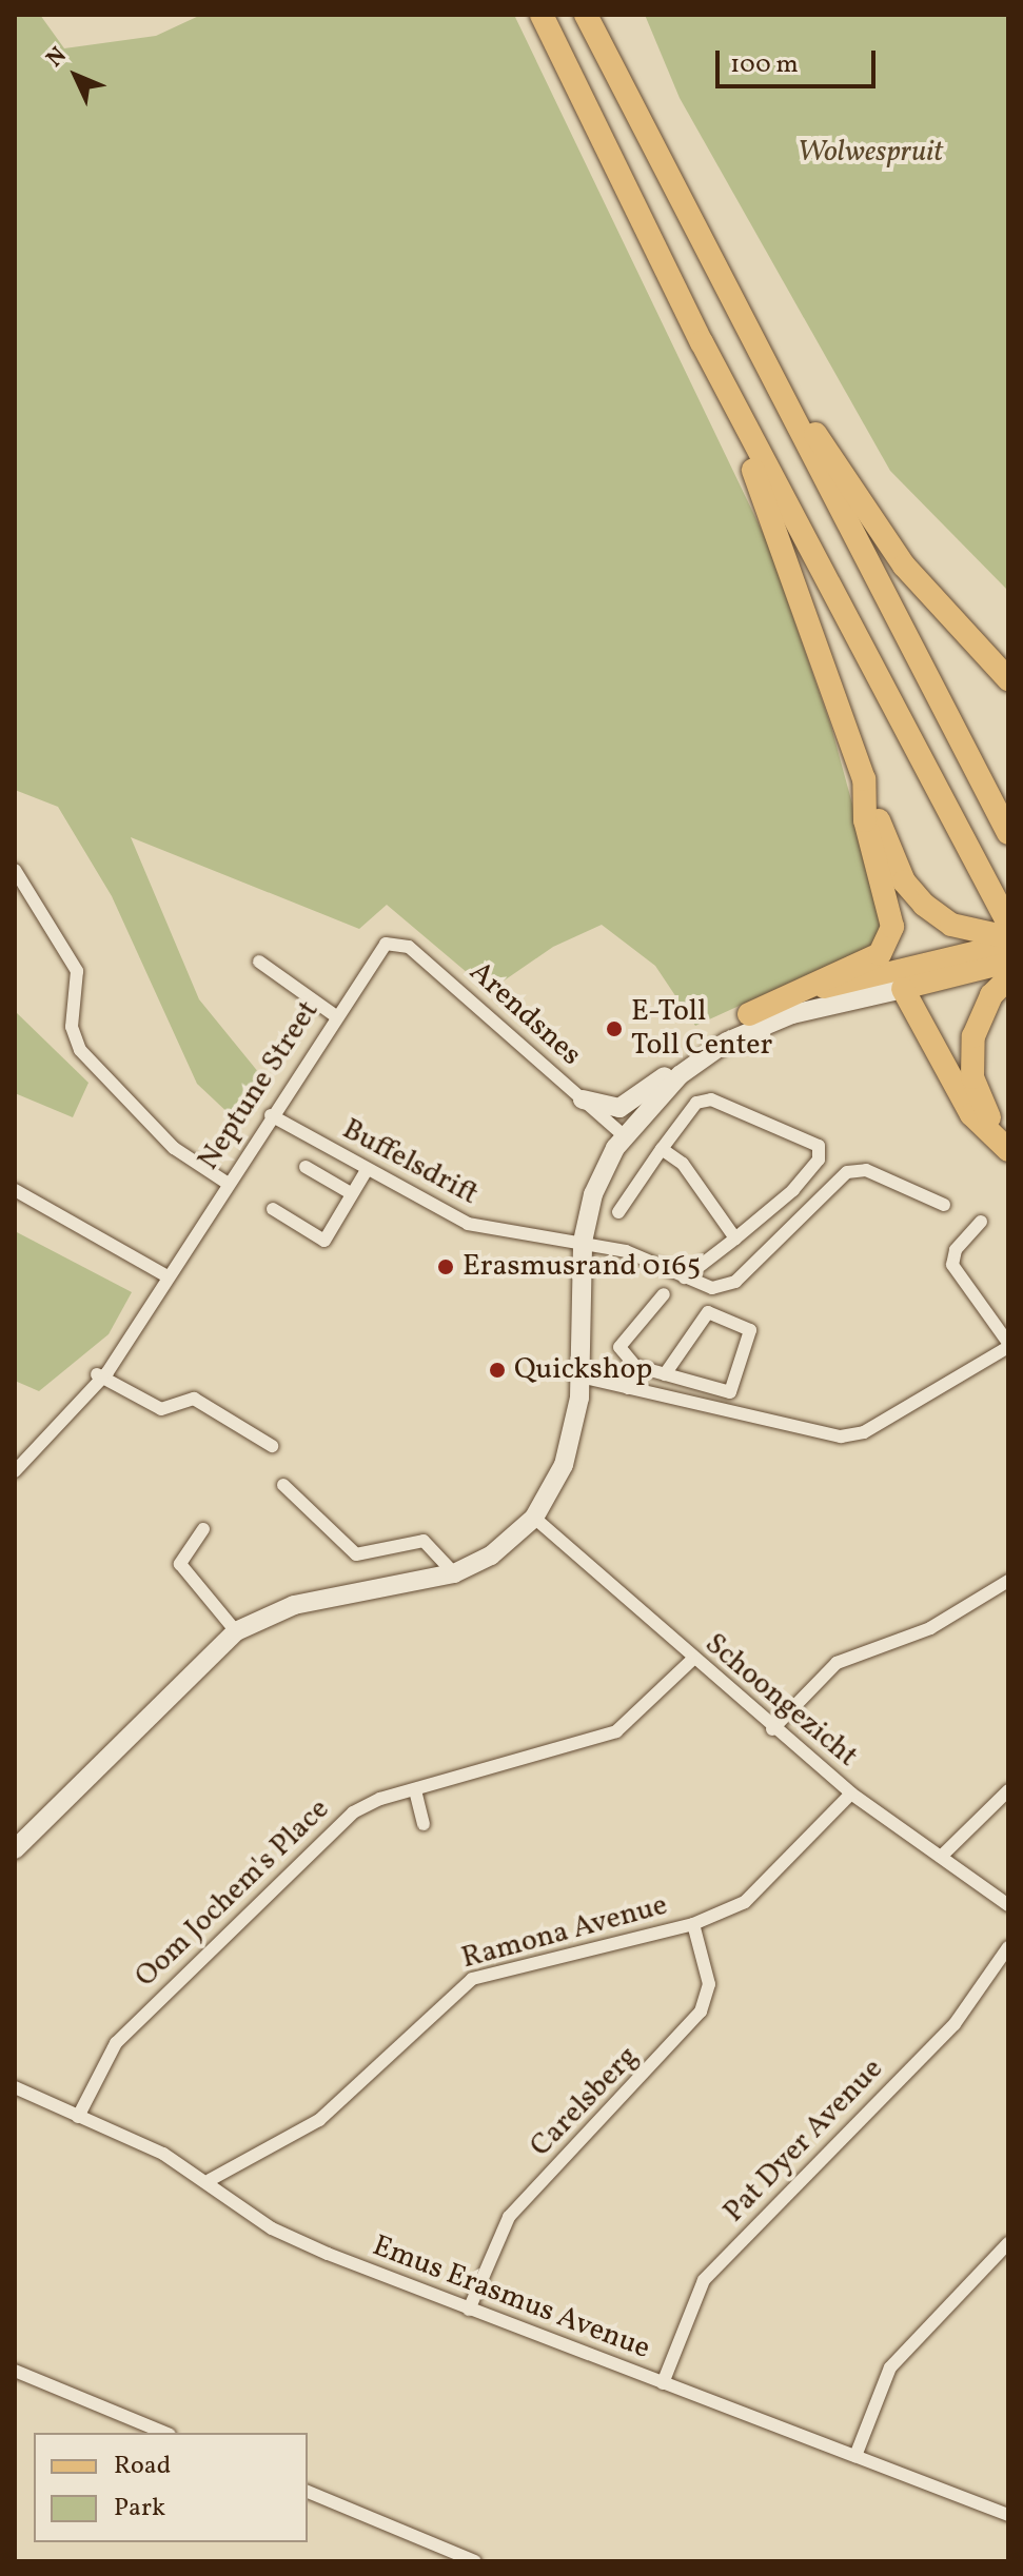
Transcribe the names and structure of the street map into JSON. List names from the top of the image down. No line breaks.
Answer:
{"streets":{"street":["Arendsnes","Neptune Street","Buffelsdrift","Schoongezicht","Oom Jochem's Place","Ramona Avenue","Carelsberg","Pat Dyer Avenue","Emus Erasmus Avenue"]},"crossings":[["Arendsnes","Neptune Street"],["Neptune Street","Buffelsdrift"],["Schoongezicht","Oom Jochem's Place"],["Schoongezicht","Ramona Avenue"],["Oom Jochem's Place","Emus Erasmus Avenue"],["Ramona Avenue","Carelsberg"],["Ramona Avenue","Emus Erasmus Avenue"],["Carelsberg","Emus Erasmus Avenue"],["Pat Dyer Avenue","Emus Erasmus Avenue"]],"parks":["Wolwespruit"],"places":["E-Toll Toll Center","Erasmusrand 0165","Quickshop"],"legend":["Road","Park"],"scale_bar":"100 m","north":"top left"}
